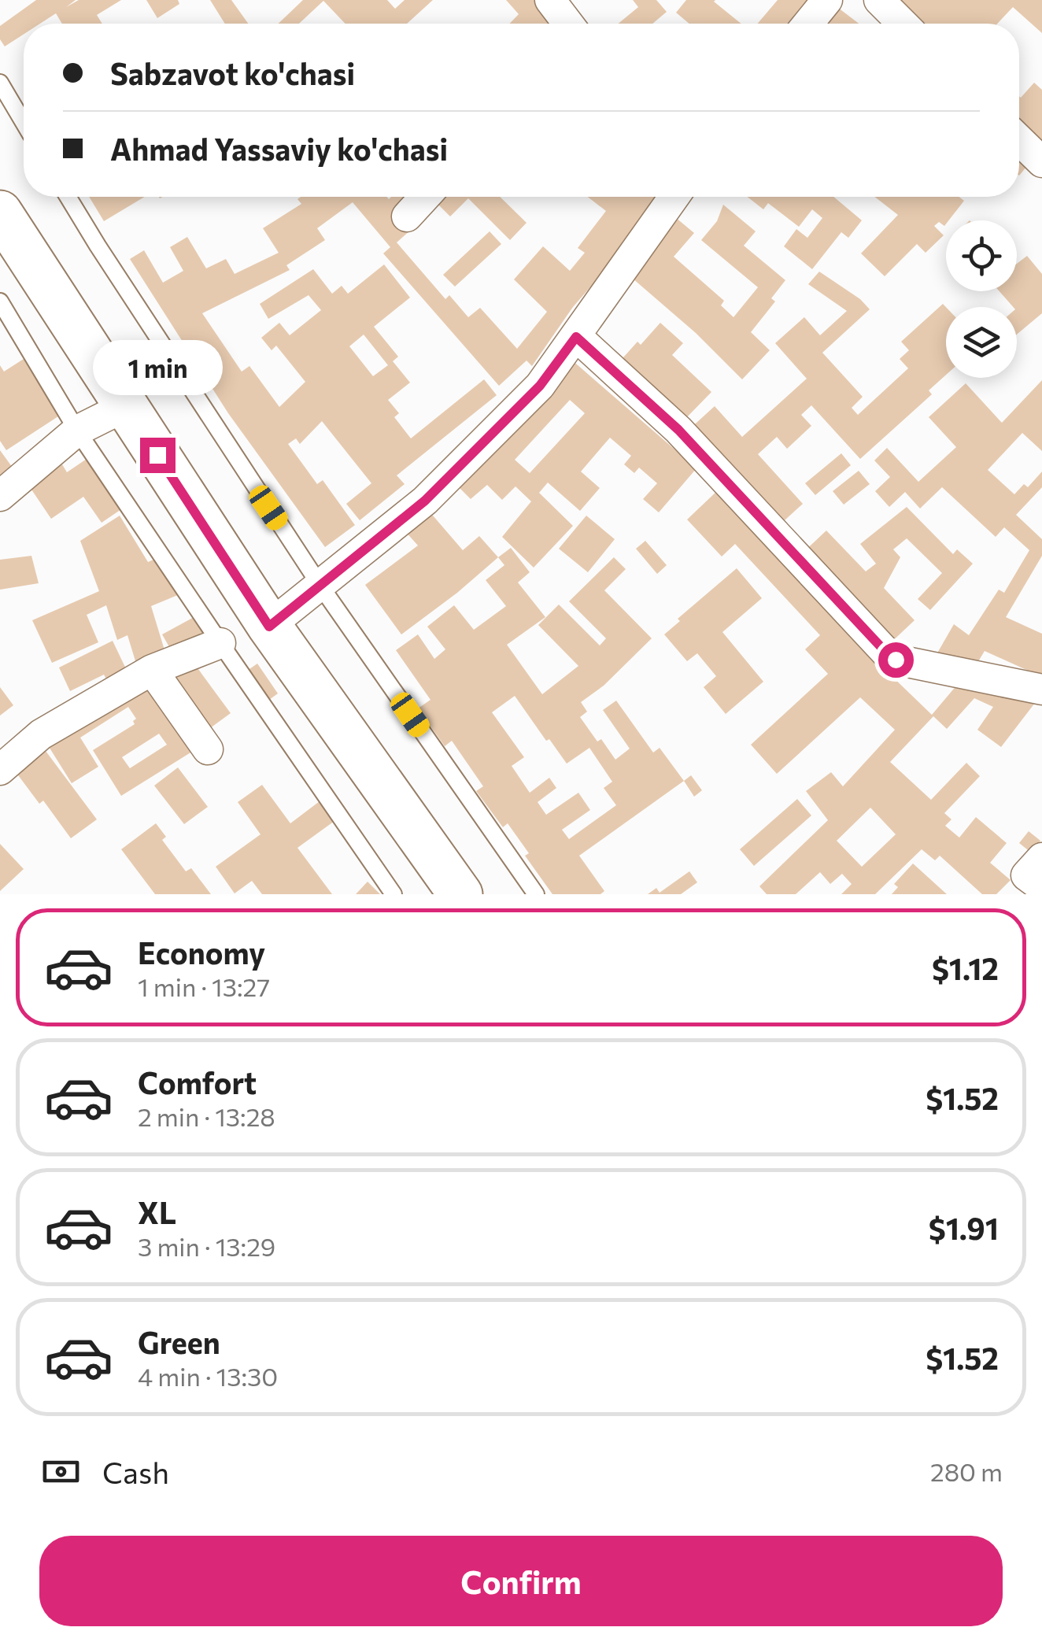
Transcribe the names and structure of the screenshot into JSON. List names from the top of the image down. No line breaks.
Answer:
{"page":{"banner":["Sabzavot ko'chasi","Ahmad Yassaviy ko'chasi"],"bubble":"1 min","list":[{"name":"Economy","note":"1 min · 13:27","value":"$1.12"},{"name":"Comfort","note":"2 min · 13:28","value":"$1.52"},{"name":"XL","note":"3 min · 13:29","value":"$1.91"},{"name":"Green","note":"4 min · 13:30","value":"$1.52"}],"pay":["Cash","280 m"],"buttons":"Confirm"}}
